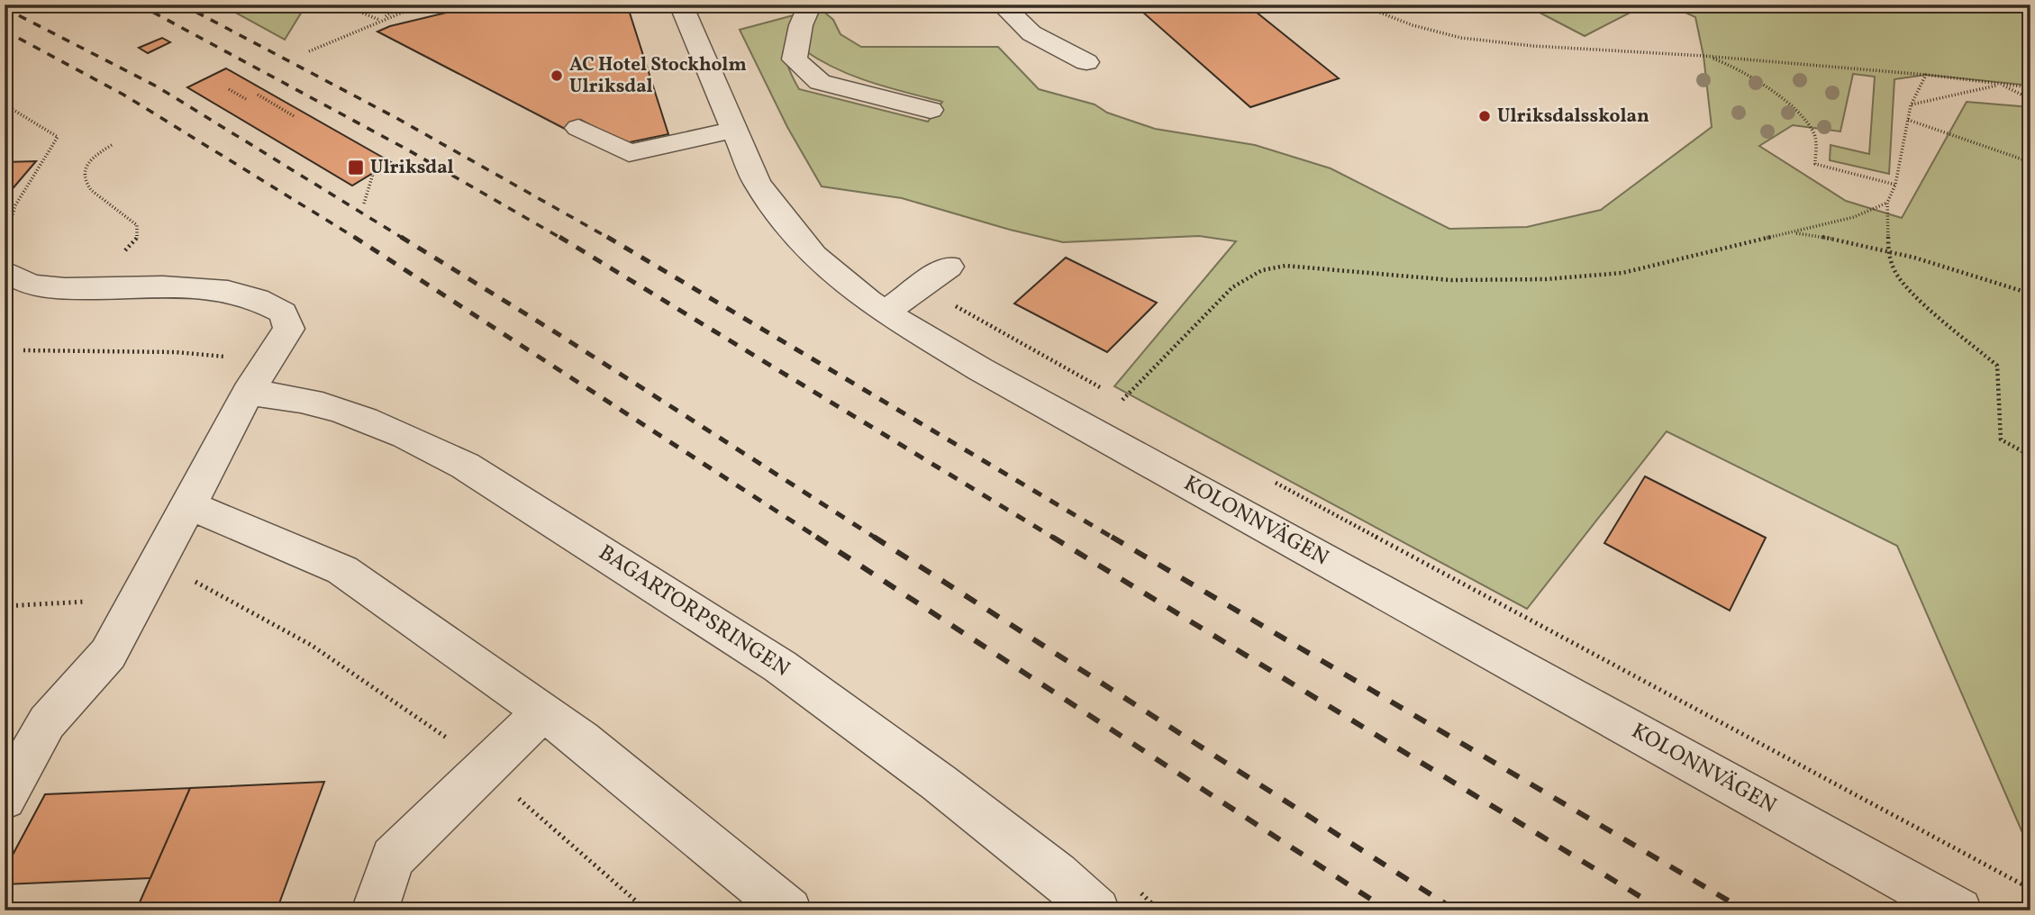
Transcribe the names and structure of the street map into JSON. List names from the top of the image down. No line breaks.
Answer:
{"streets":{"street":["KOLONNVÄGEN","BAGARTORPSRINGEN"]},"places":{"other":["AC Hotel Stockholm Ulriksdal","Ulriksdalsskolan"],"transit":["Ulriksdal"]}}
